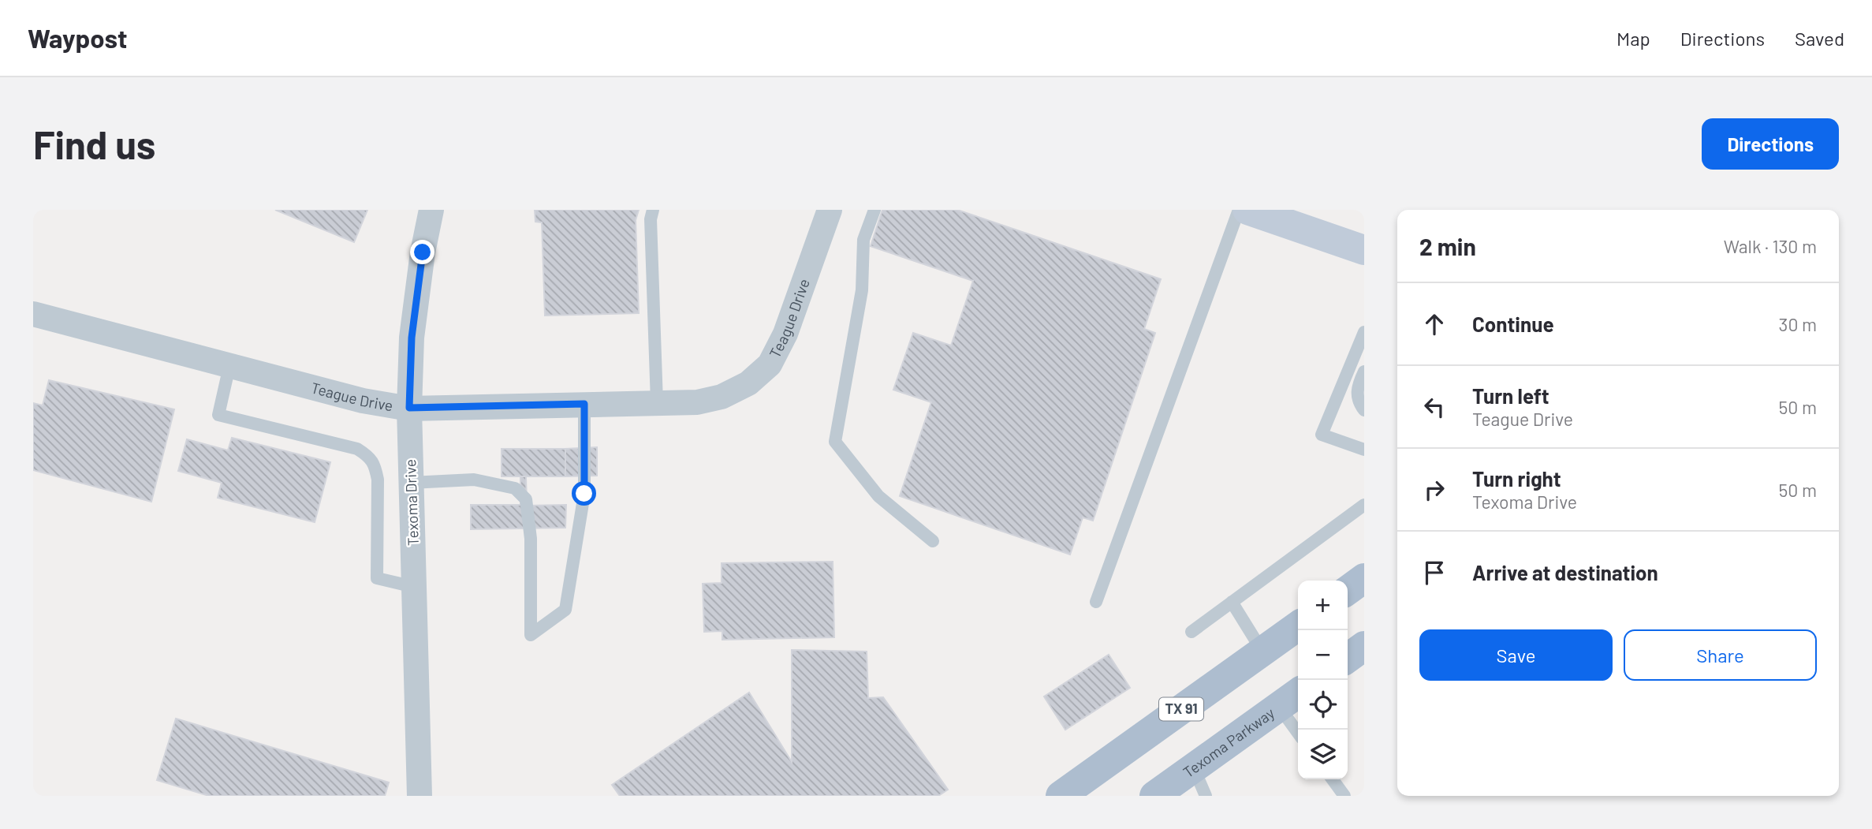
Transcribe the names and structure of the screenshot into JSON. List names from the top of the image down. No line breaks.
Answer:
{"streets":{"main road":["TX 91","Texoma Parkway"],"street":["Teague Drive","Texoma Drive"]},"crossings":[["Teague Drive","Texoma Drive"]],"page":{"header":"Waypost","nav":["Map","Directions","Saved"],"buttons":["Directions",["Save","Share"]],"title":"Find us","heading":["2 min","Walk · 130 m"],"list":[["Continue","30 m"],["Turn left","Teague Drive","50 m"],["Turn right","Texoma Drive","50 m"],"Arrive at destination"],"map_buttons":["+","−"]}}
